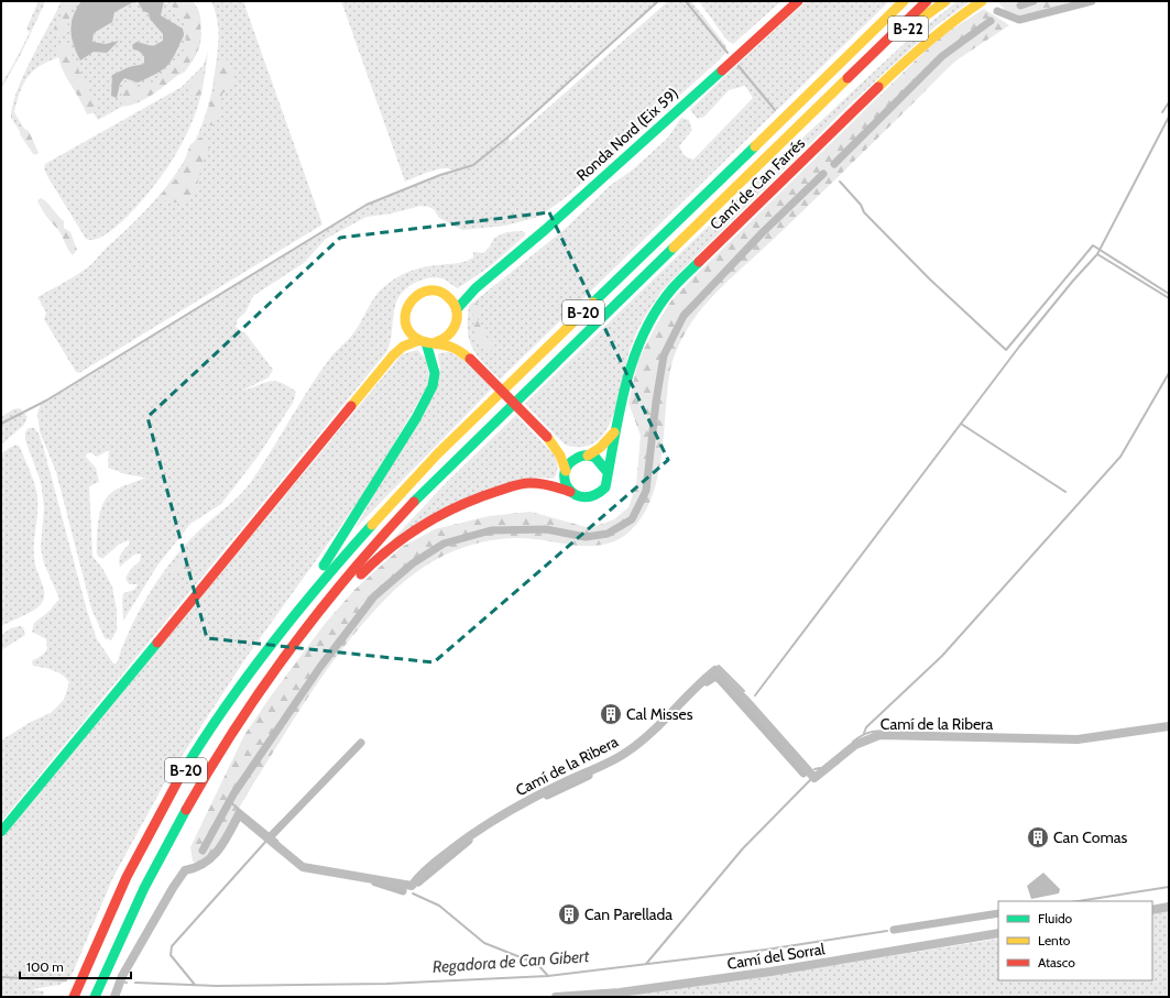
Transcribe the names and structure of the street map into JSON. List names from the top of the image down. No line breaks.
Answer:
{"streets":{"main road":["B-22","Ronda Nord (Eix 59)","Camí de Can Farrés","B-20"],"street":["Camí de la Ribera","Camí del Sorral"]},"crossings":[["B-22","B-20"]],"water":["Regadora de Can Gibert"],"places":{"building":["Cal Misses","Can Comas","Can Parellada"]},"legend":["Fluido","Lento","Atasco"],"scale_bar":"100 m"}
